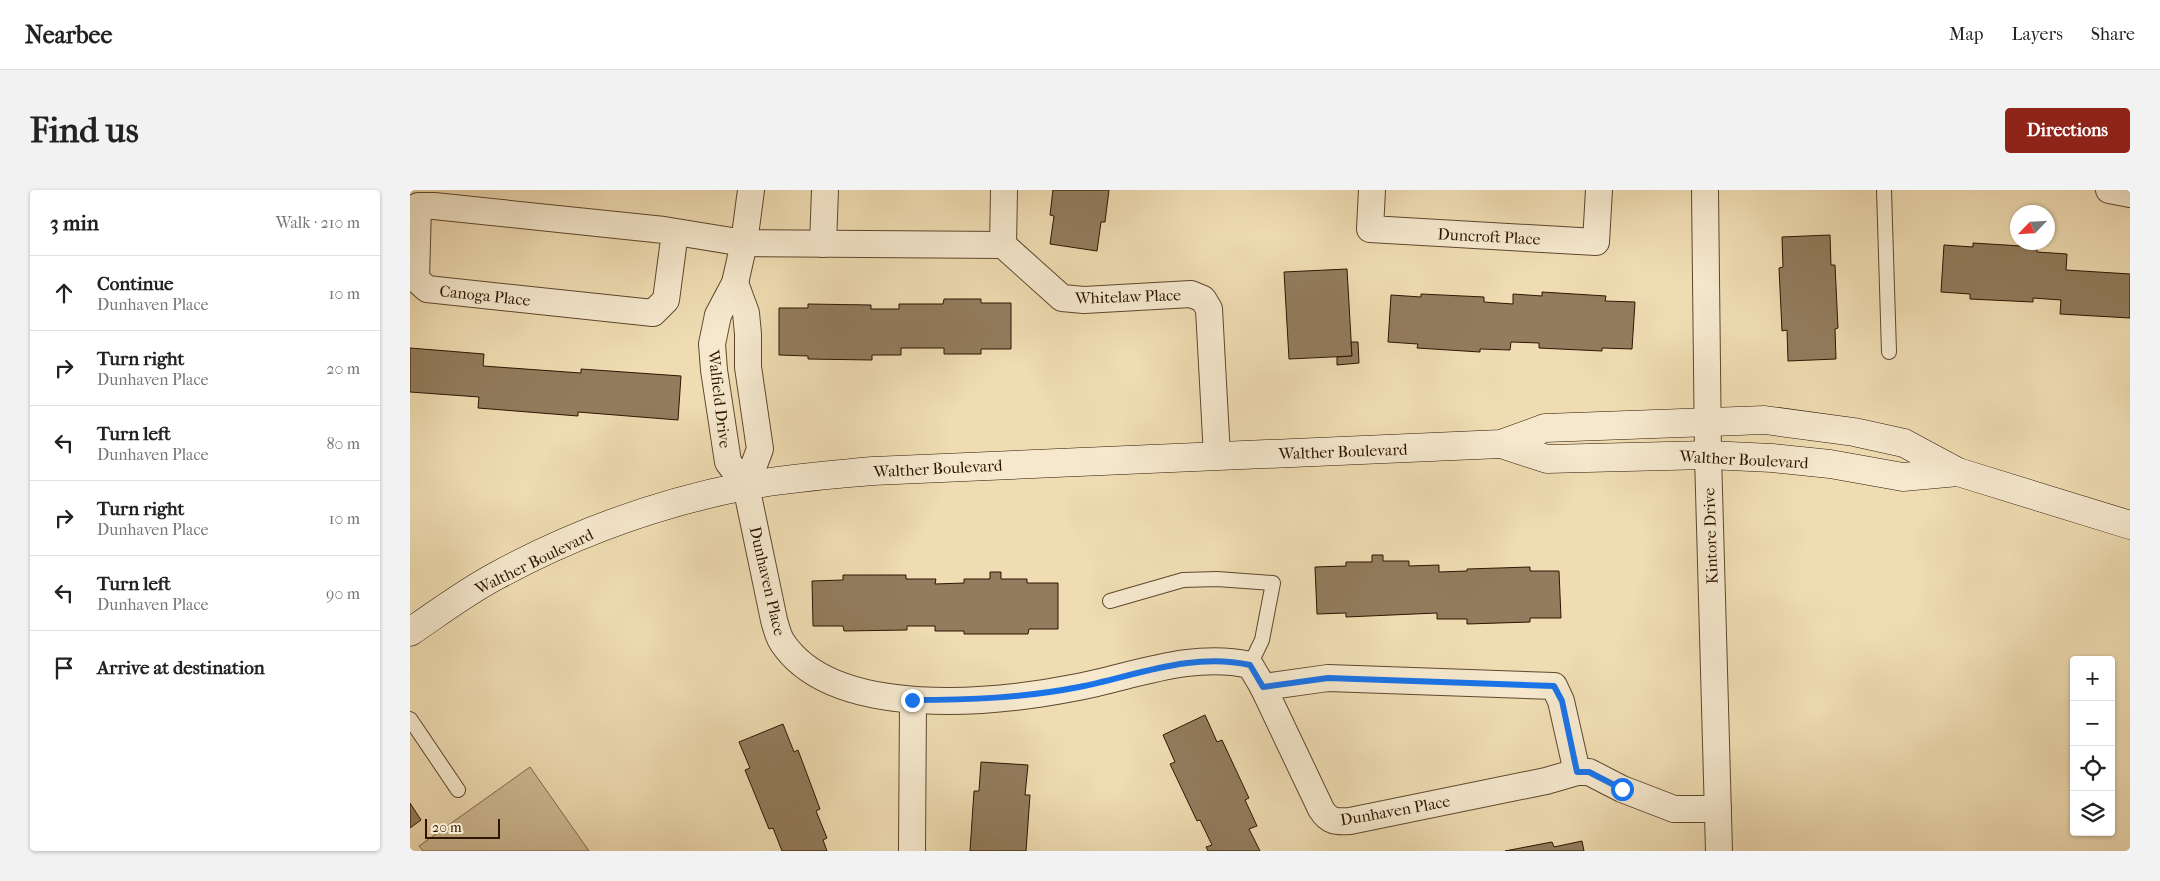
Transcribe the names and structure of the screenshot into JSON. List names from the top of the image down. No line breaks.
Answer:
{"streets":{"main road":["Walther Boulevard"],"street":["Duncroft Place","Canoga Place","Whitelaw Place","Walfield Drive","Kintore Drive","Dunhaven Place"]},"crossings":[["Canoga Place","Walfield Drive"],["Whitelaw Place","Walther Boulevard"],["Walfield Drive","Walther Boulevard"],["Walfield Drive","Dunhaven Place"],["Walther Boulevard","Kintore Drive"],["Walther Boulevard","Dunhaven Place"]],"scale_bar":"20 m","north":"bottom left","page":{"header":"Nearbee","nav":["Map","Layers","Share"],"buttons":"Directions","title":"Find us","heading":["3 min","Walk · 210 m"],"list":[["Continue","Dunhaven Place","10 m"],["Turn right","Dunhaven Place","20 m"],["Turn left","Dunhaven Place","80 m"],["Turn right","Dunhaven Place","10 m"],["Turn left","Dunhaven Place","90 m"],"Arrive at destination"],"map_buttons":["+","−"],"scale":"20 m"}}
